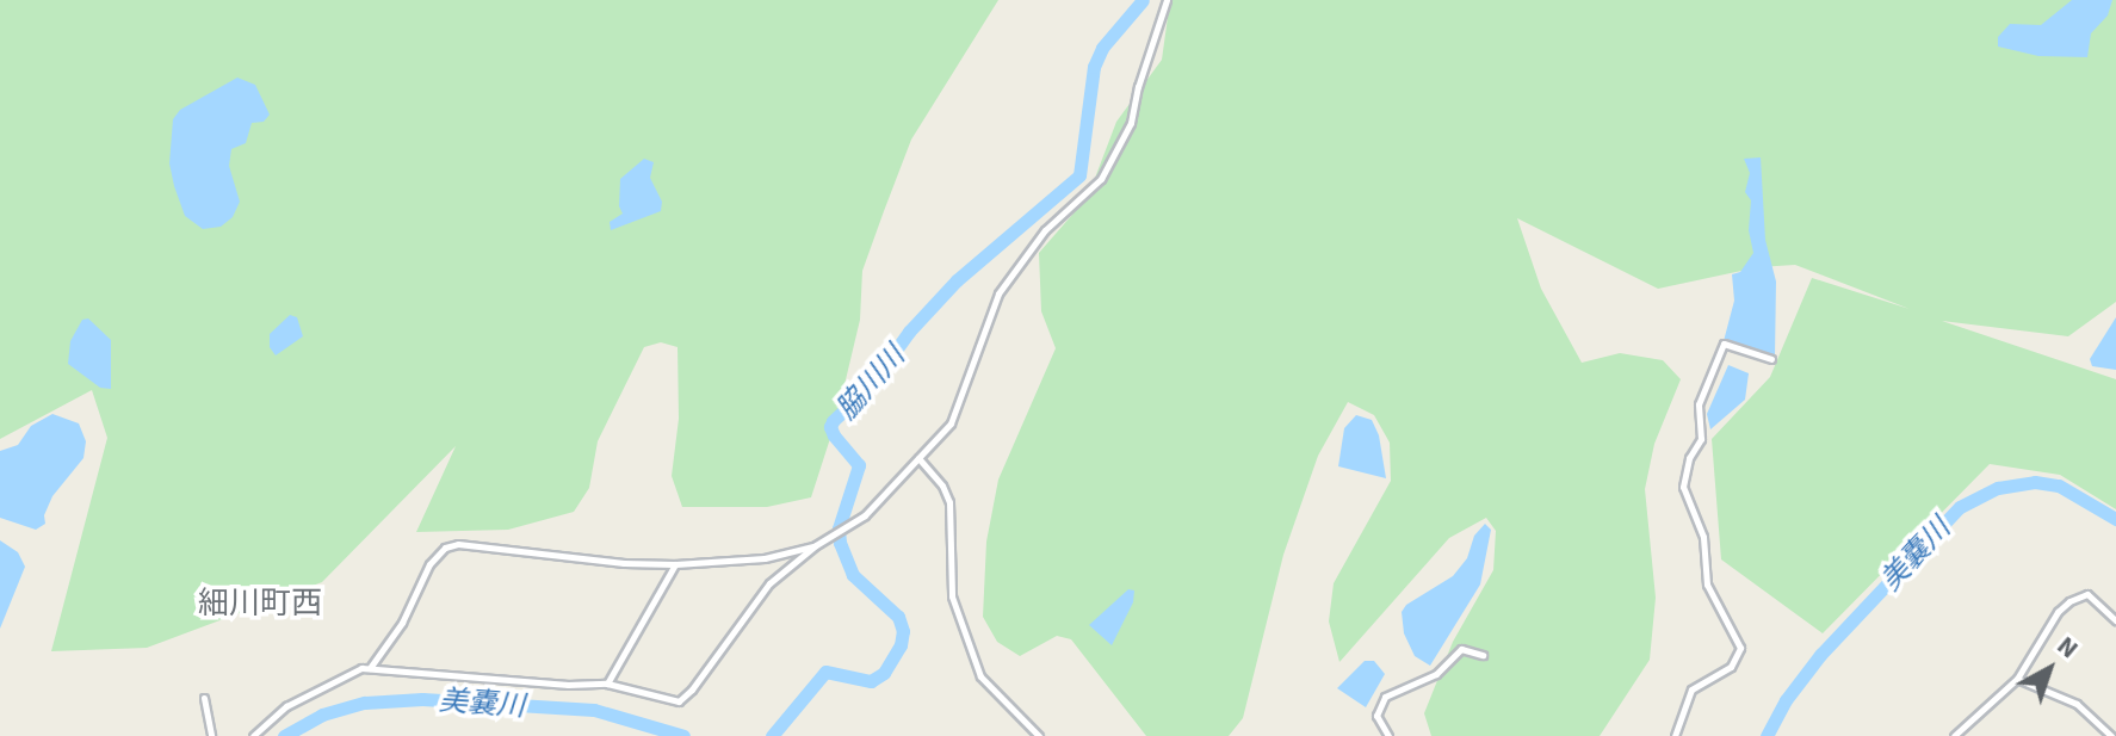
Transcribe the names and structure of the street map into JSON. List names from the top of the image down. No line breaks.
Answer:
{"districts":["細川町西"],"water":["脇川川","美嚢川"],"north":"top right"}
